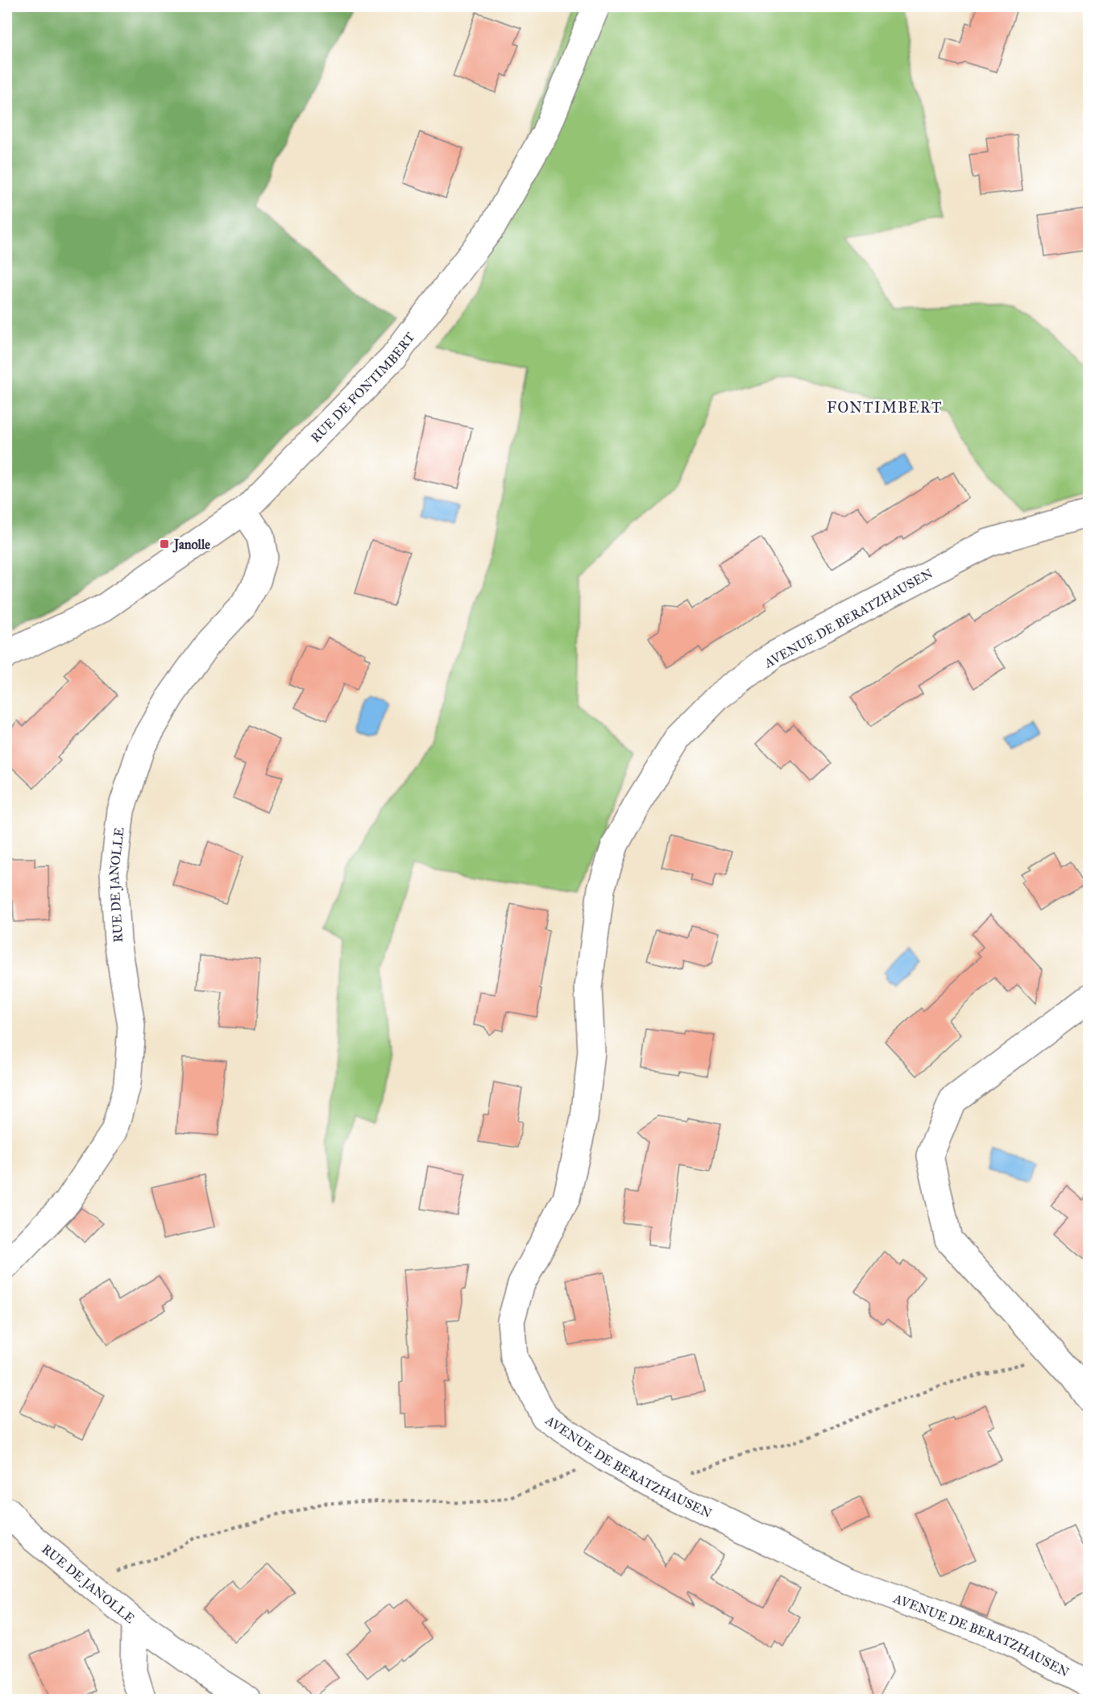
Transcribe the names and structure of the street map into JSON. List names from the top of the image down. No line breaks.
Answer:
{"streets":{"street":["RUE DE FONTIMBERT","AVENUE DE BERATZHAUSEN","RUE DE JANOLLE"]},"crossings":[["RUE DE FONTIMBERT","RUE DE JANOLLE"]],"districts":["FONTIMBERT"],"places":{"transit":["Janolle"]}}
